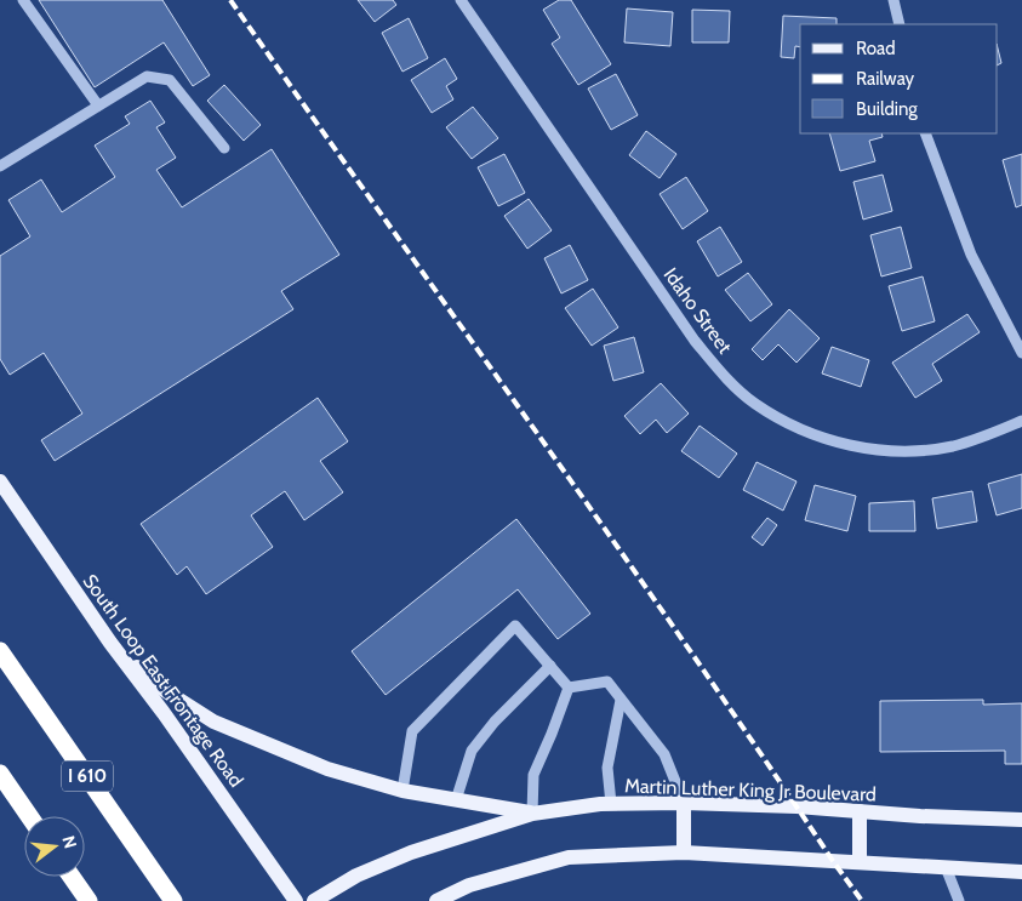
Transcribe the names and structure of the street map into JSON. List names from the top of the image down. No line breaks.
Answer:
{"streets":{"highway":["I 610"],"main road":["South Loop East Frontage Road","Martin Luther King Jr Boulevard"],"street":["Idaho Street"]},"legend":["Road","Railway","Building"],"north":"right"}
